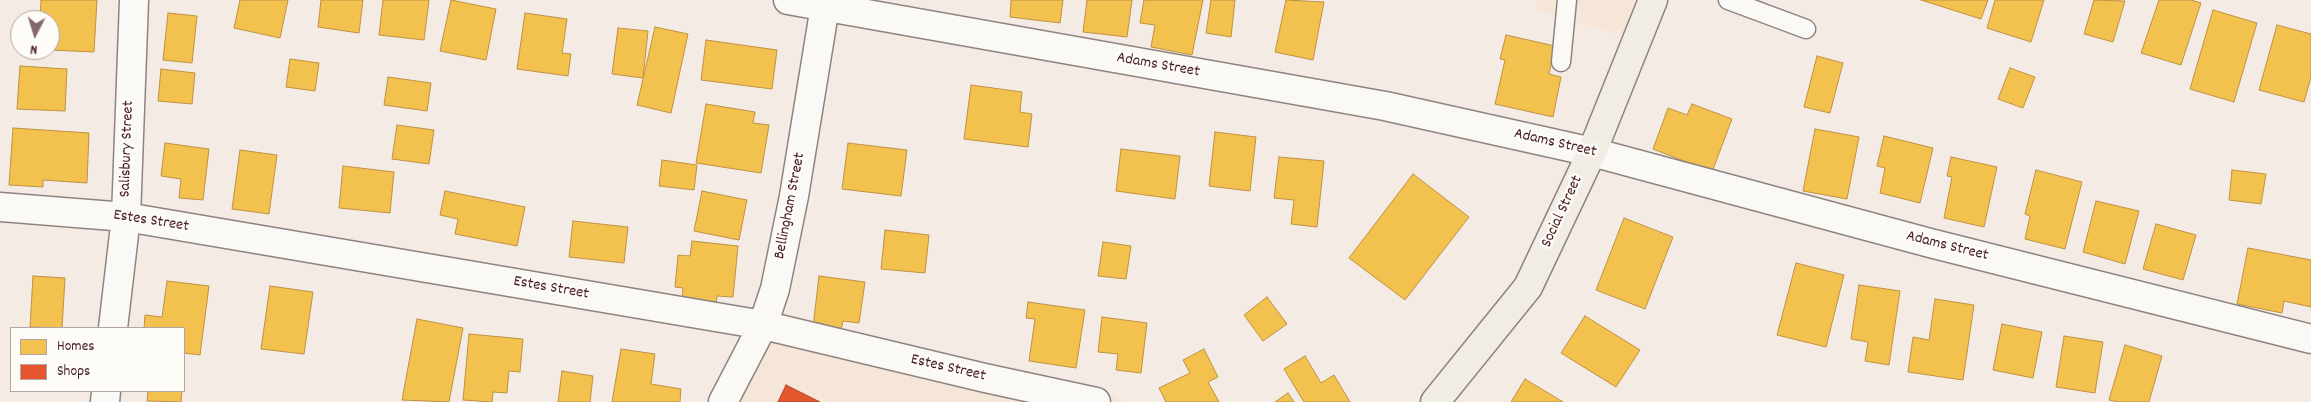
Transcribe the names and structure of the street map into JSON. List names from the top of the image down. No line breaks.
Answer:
{"streets":{"main road":["Social Street"],"street":["Adams Street","Salisbury Street","Bellingham Street","Estes Street"]},"crossings":[["Adams Street","Bellingham Street"],["Adams Street","Social Street"],["Salisbury Street","Estes Street"],["Bellingham Street","Estes Street"]],"legend":["Homes","Shops"],"north":"bottom"}
